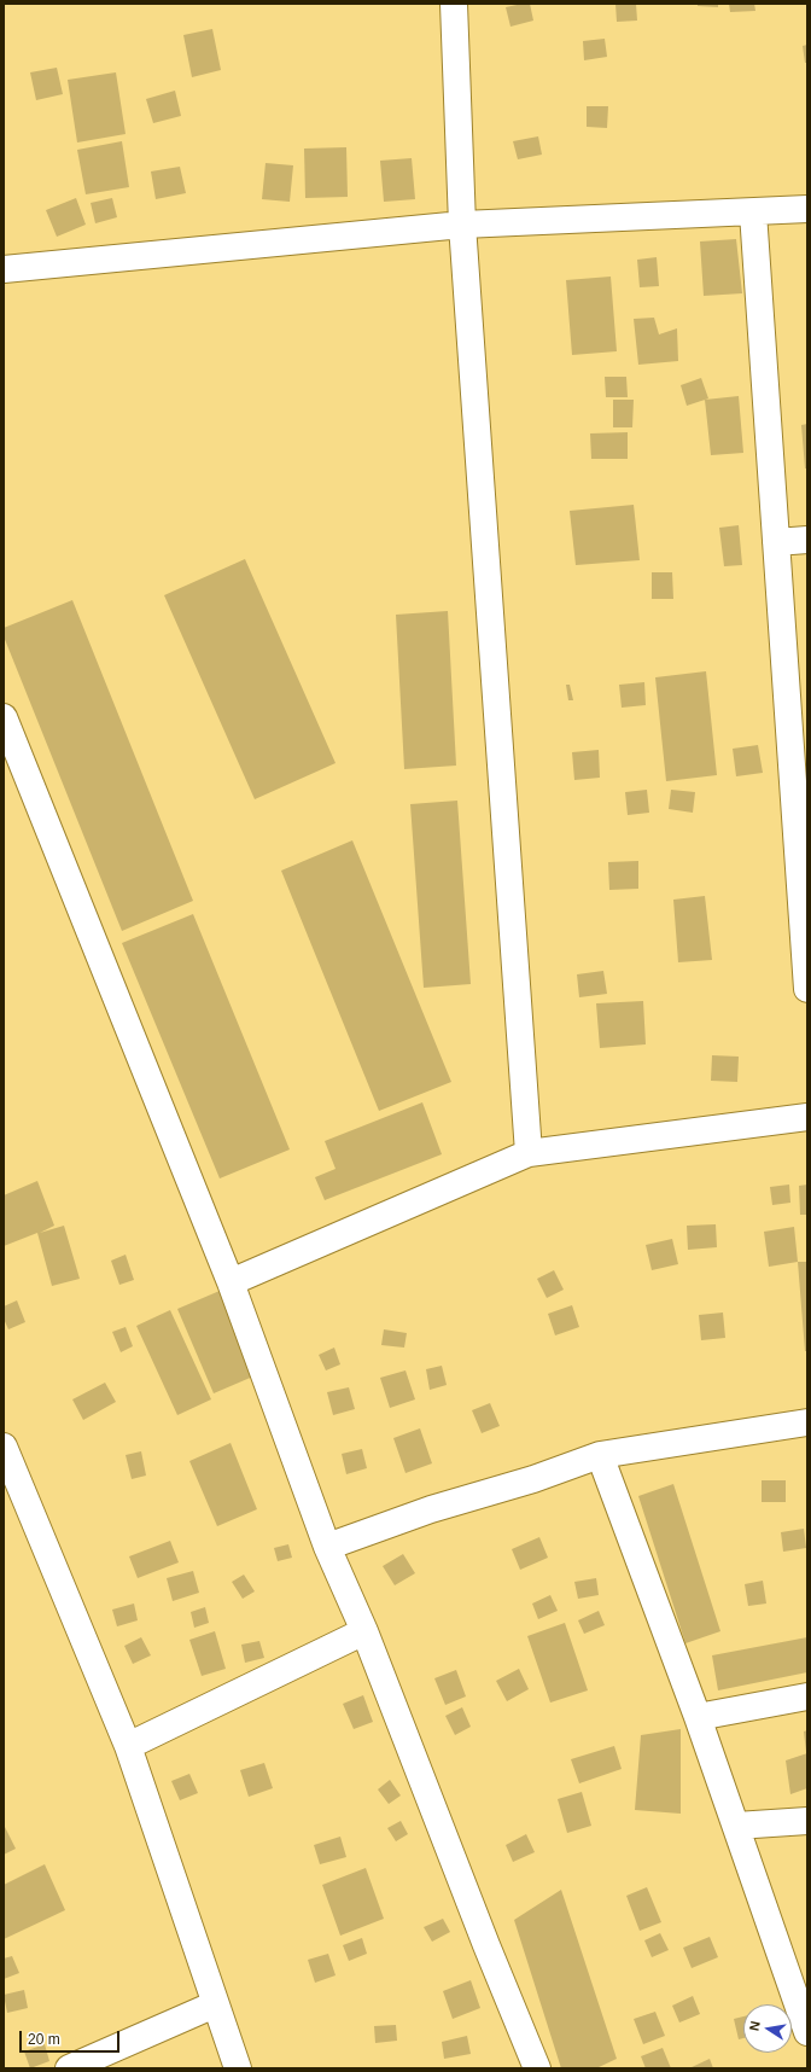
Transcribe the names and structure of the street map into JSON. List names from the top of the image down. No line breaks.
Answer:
{"scale_bar":"20 m","north":"left"}
